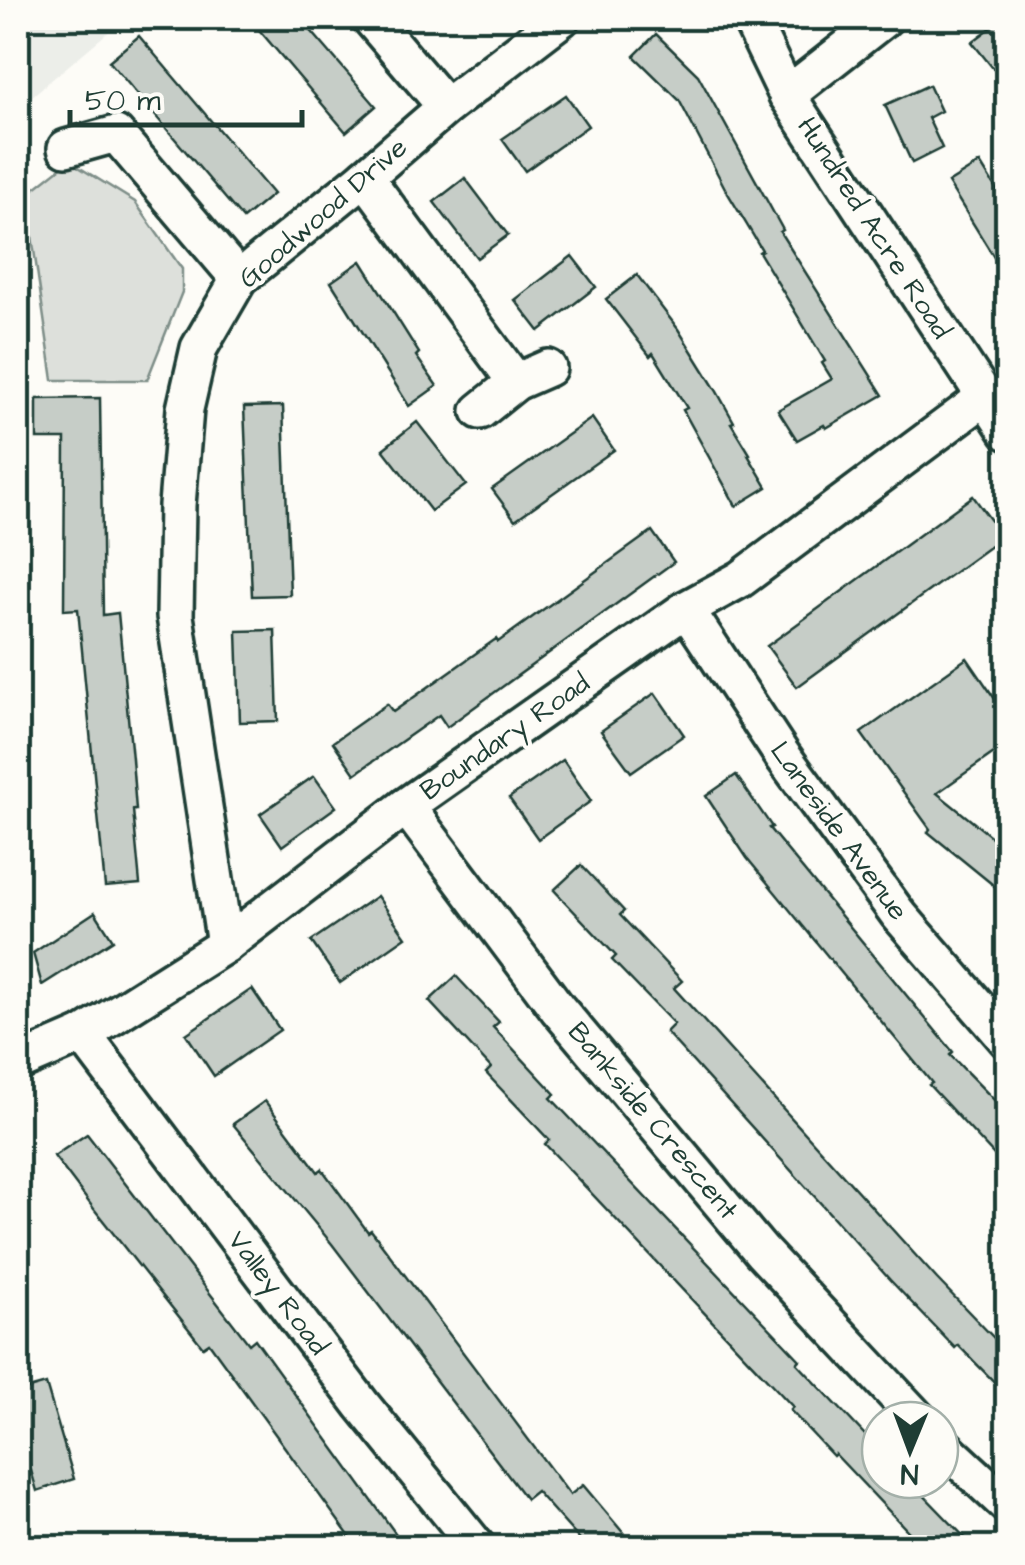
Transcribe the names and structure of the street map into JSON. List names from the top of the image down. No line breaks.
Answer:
{"streets":{"street":["Goodwood Drive","Hundred Acre Road","Boundary Road","Laneside Avenue","Bankside Crescent","Valley Road"]},"crossings":[["Goodwood Drive","Boundary Road"],["Hundred Acre Road","Boundary Road"],["Boundary Road","Laneside Avenue"],["Boundary Road","Bankside Crescent"],["Boundary Road","Valley Road"]],"scale_bar":"50 m","north":"bottom"}
